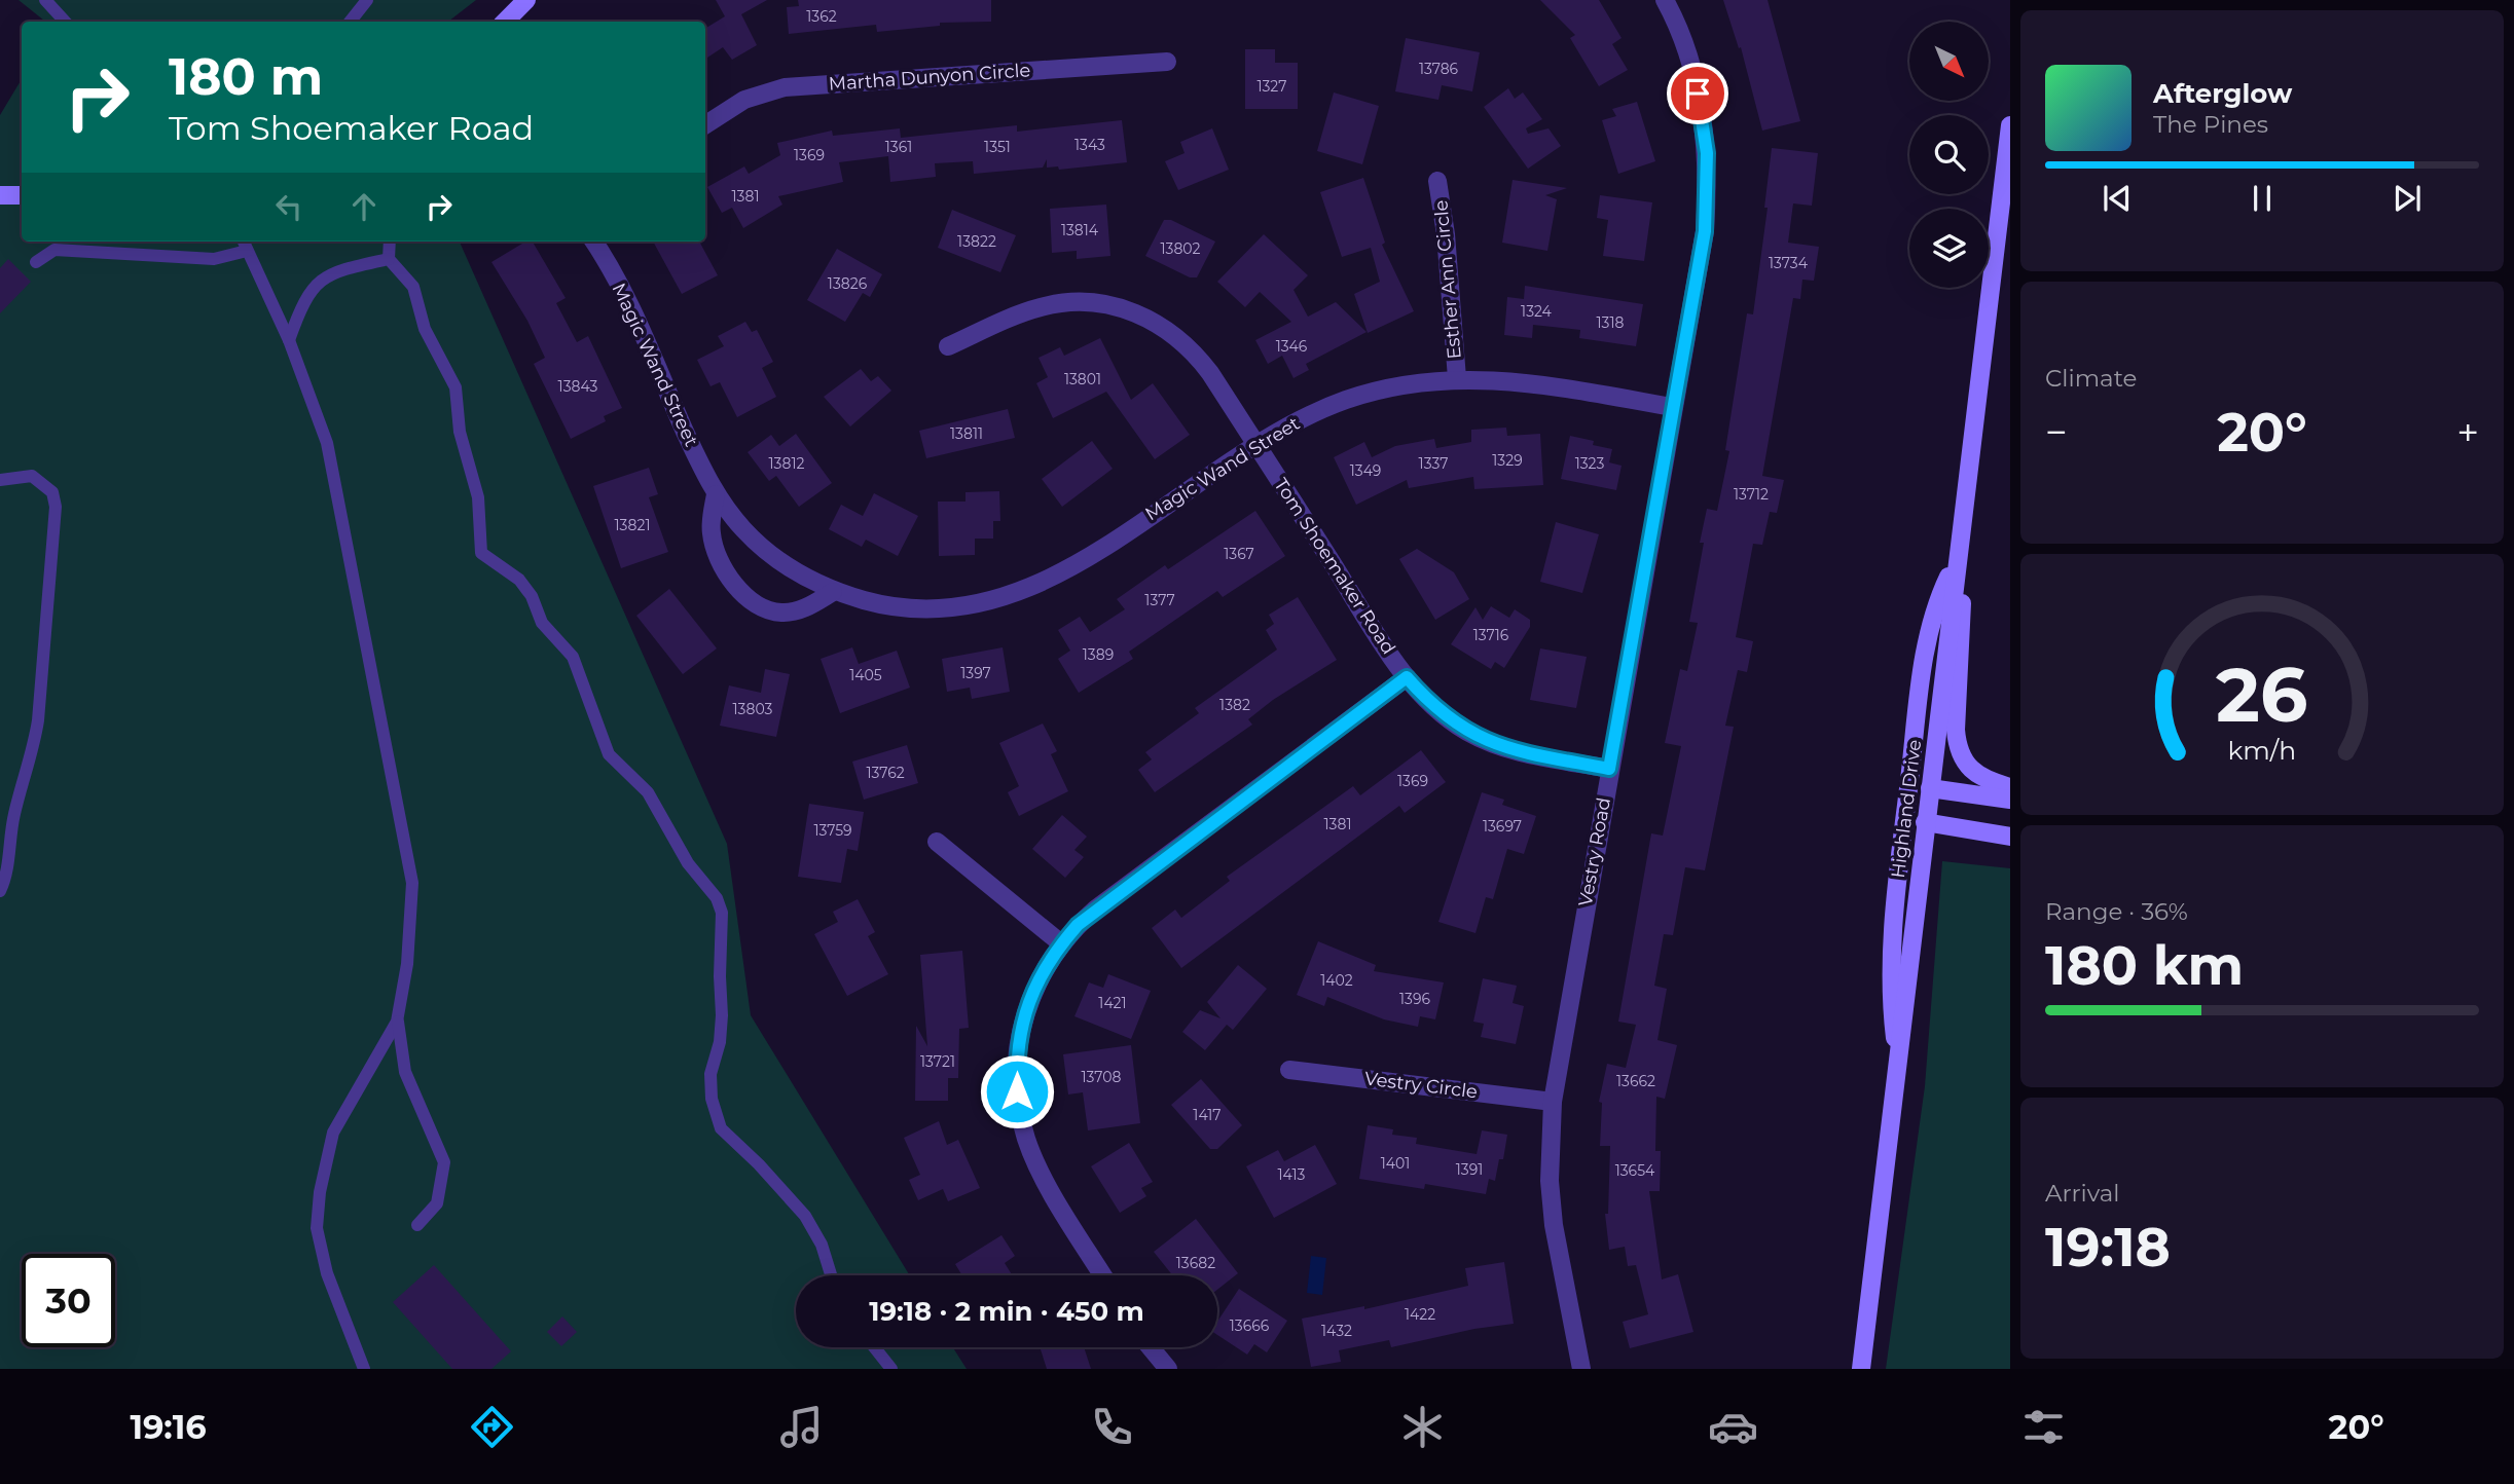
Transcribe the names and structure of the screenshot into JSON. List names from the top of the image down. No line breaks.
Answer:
{"streets":{"main road":["Highland Drive"],"street":["Martha Dunyon Circle","Esther Ann Circle","Magic Wand Street","Tom Shoemaker Road","Vestry Road","Vestry Circle"]},"crossings":[["Esther Ann Circle","Magic Wand Street"],["Magic Wand Street","Tom Shoemaker Road"],["Magic Wand Street","Vestry Road"],["Tom Shoemaker Road","Vestry Road"],["Vestry Road","Vestry Circle"]],"house_numbers":["1362","13786","1327","1343","1361","1351","1369","1381","13814","13822","13802","13734","13826","1324","1318","1346","13801","13843","13811","1329","13812","1337","1323","1349","13712","13821","1367","1377","13716","1389","1397","1405","1382","13803","13762","1369","1381","13697","13759","1402","1396","1421","13721","13708","13662","1417","1401","1391","13654","1413","13682","1422","13666","1432"],"north":"bottom right","page":{"turn":["180 m","Tom Shoemaker Road"],"song":["Afterglow","The Pines"],"tile":["Climate",["Range · 36%","180 km"],["Arrival","19:18"]],"heat":["−","20°","+"],"limit":"30","trip":"19:18 · 2 min · 450 m","tabs":["19:16","20°"],"gauge":["26","km/h"]}}
